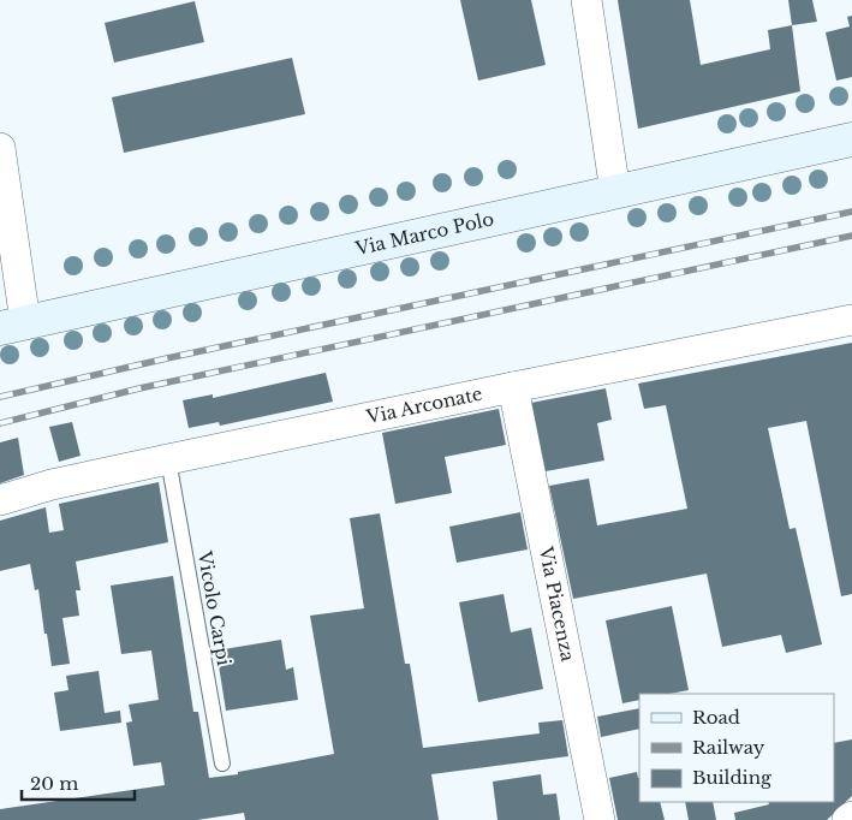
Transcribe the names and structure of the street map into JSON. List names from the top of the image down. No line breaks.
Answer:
{"streets":{"street":["Via Marco Polo","Via Arconate","Via Piacenza"],"lane":["Vicolo Carpi"]},"crossings":[["Via Arconate","Via Piacenza"],["Via Arconate","Vicolo Carpi"]],"legend":["Road","Railway","Building"],"scale_bar":"20 m"}
